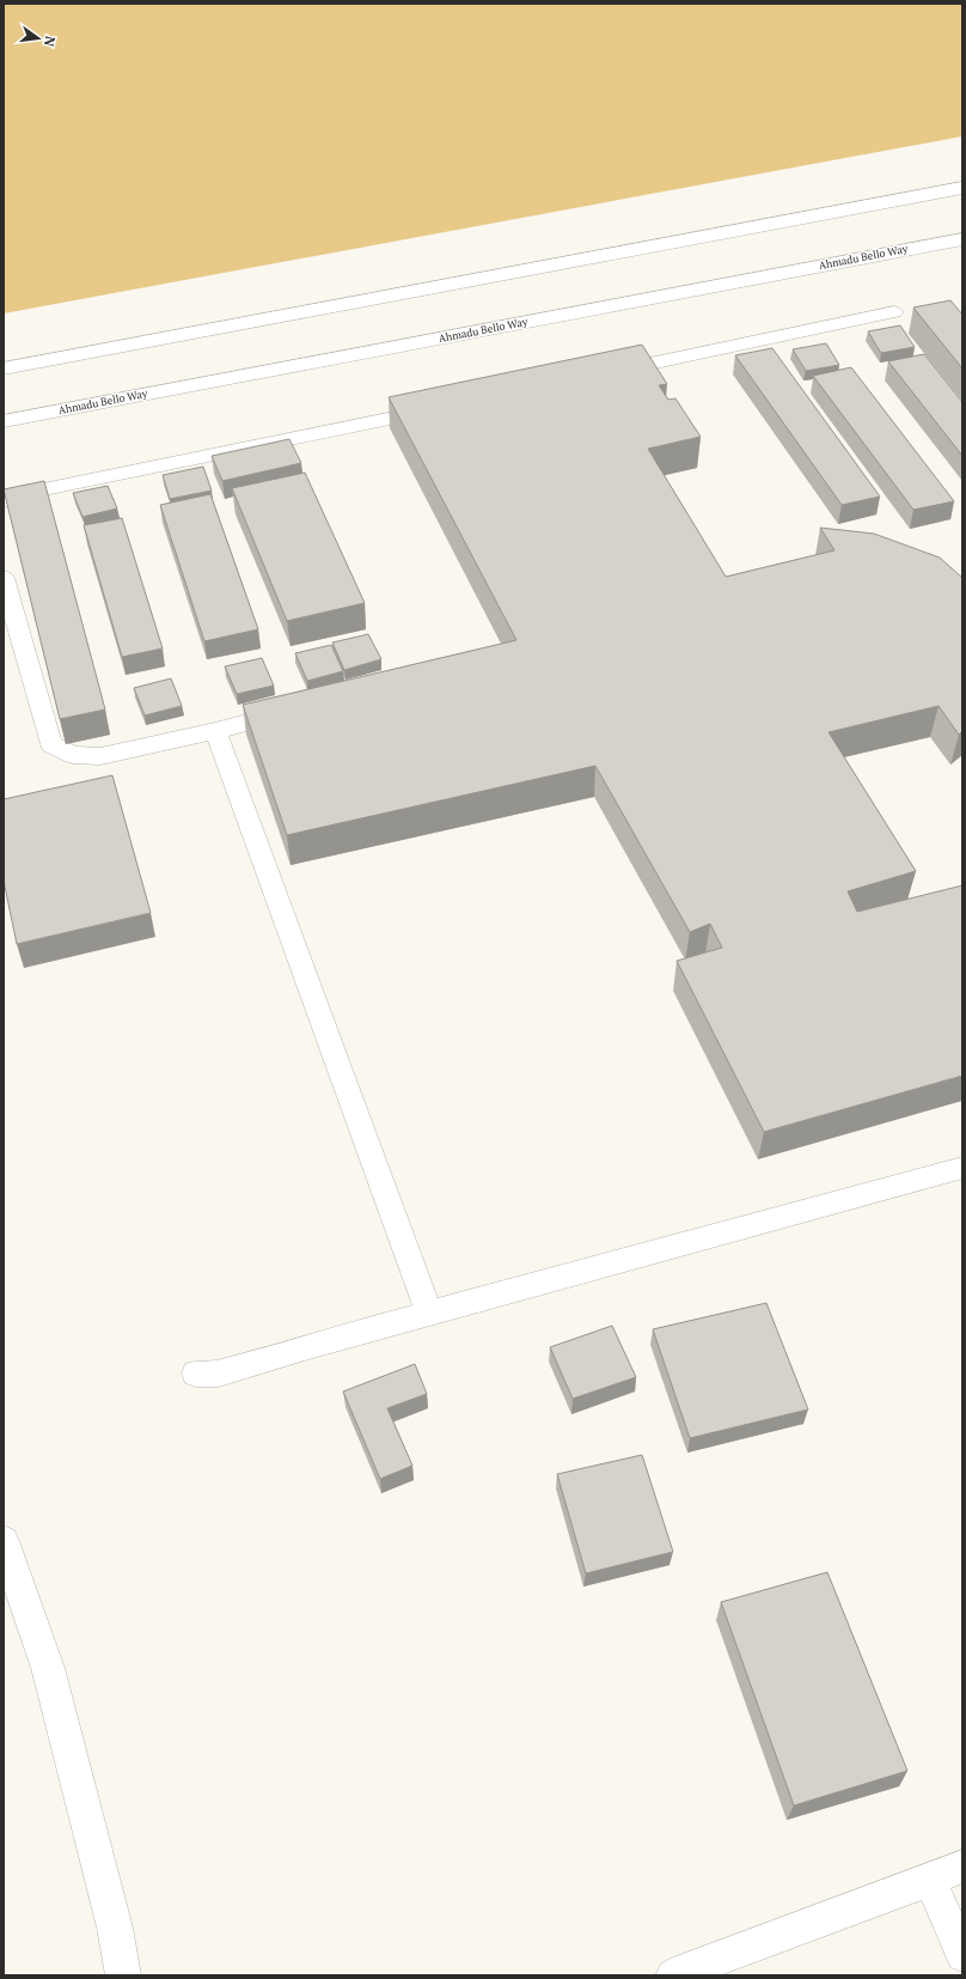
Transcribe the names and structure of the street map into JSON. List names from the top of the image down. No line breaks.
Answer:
{"streets":{"main road":["Ahmadu Bello Way"]},"north":"right"}
